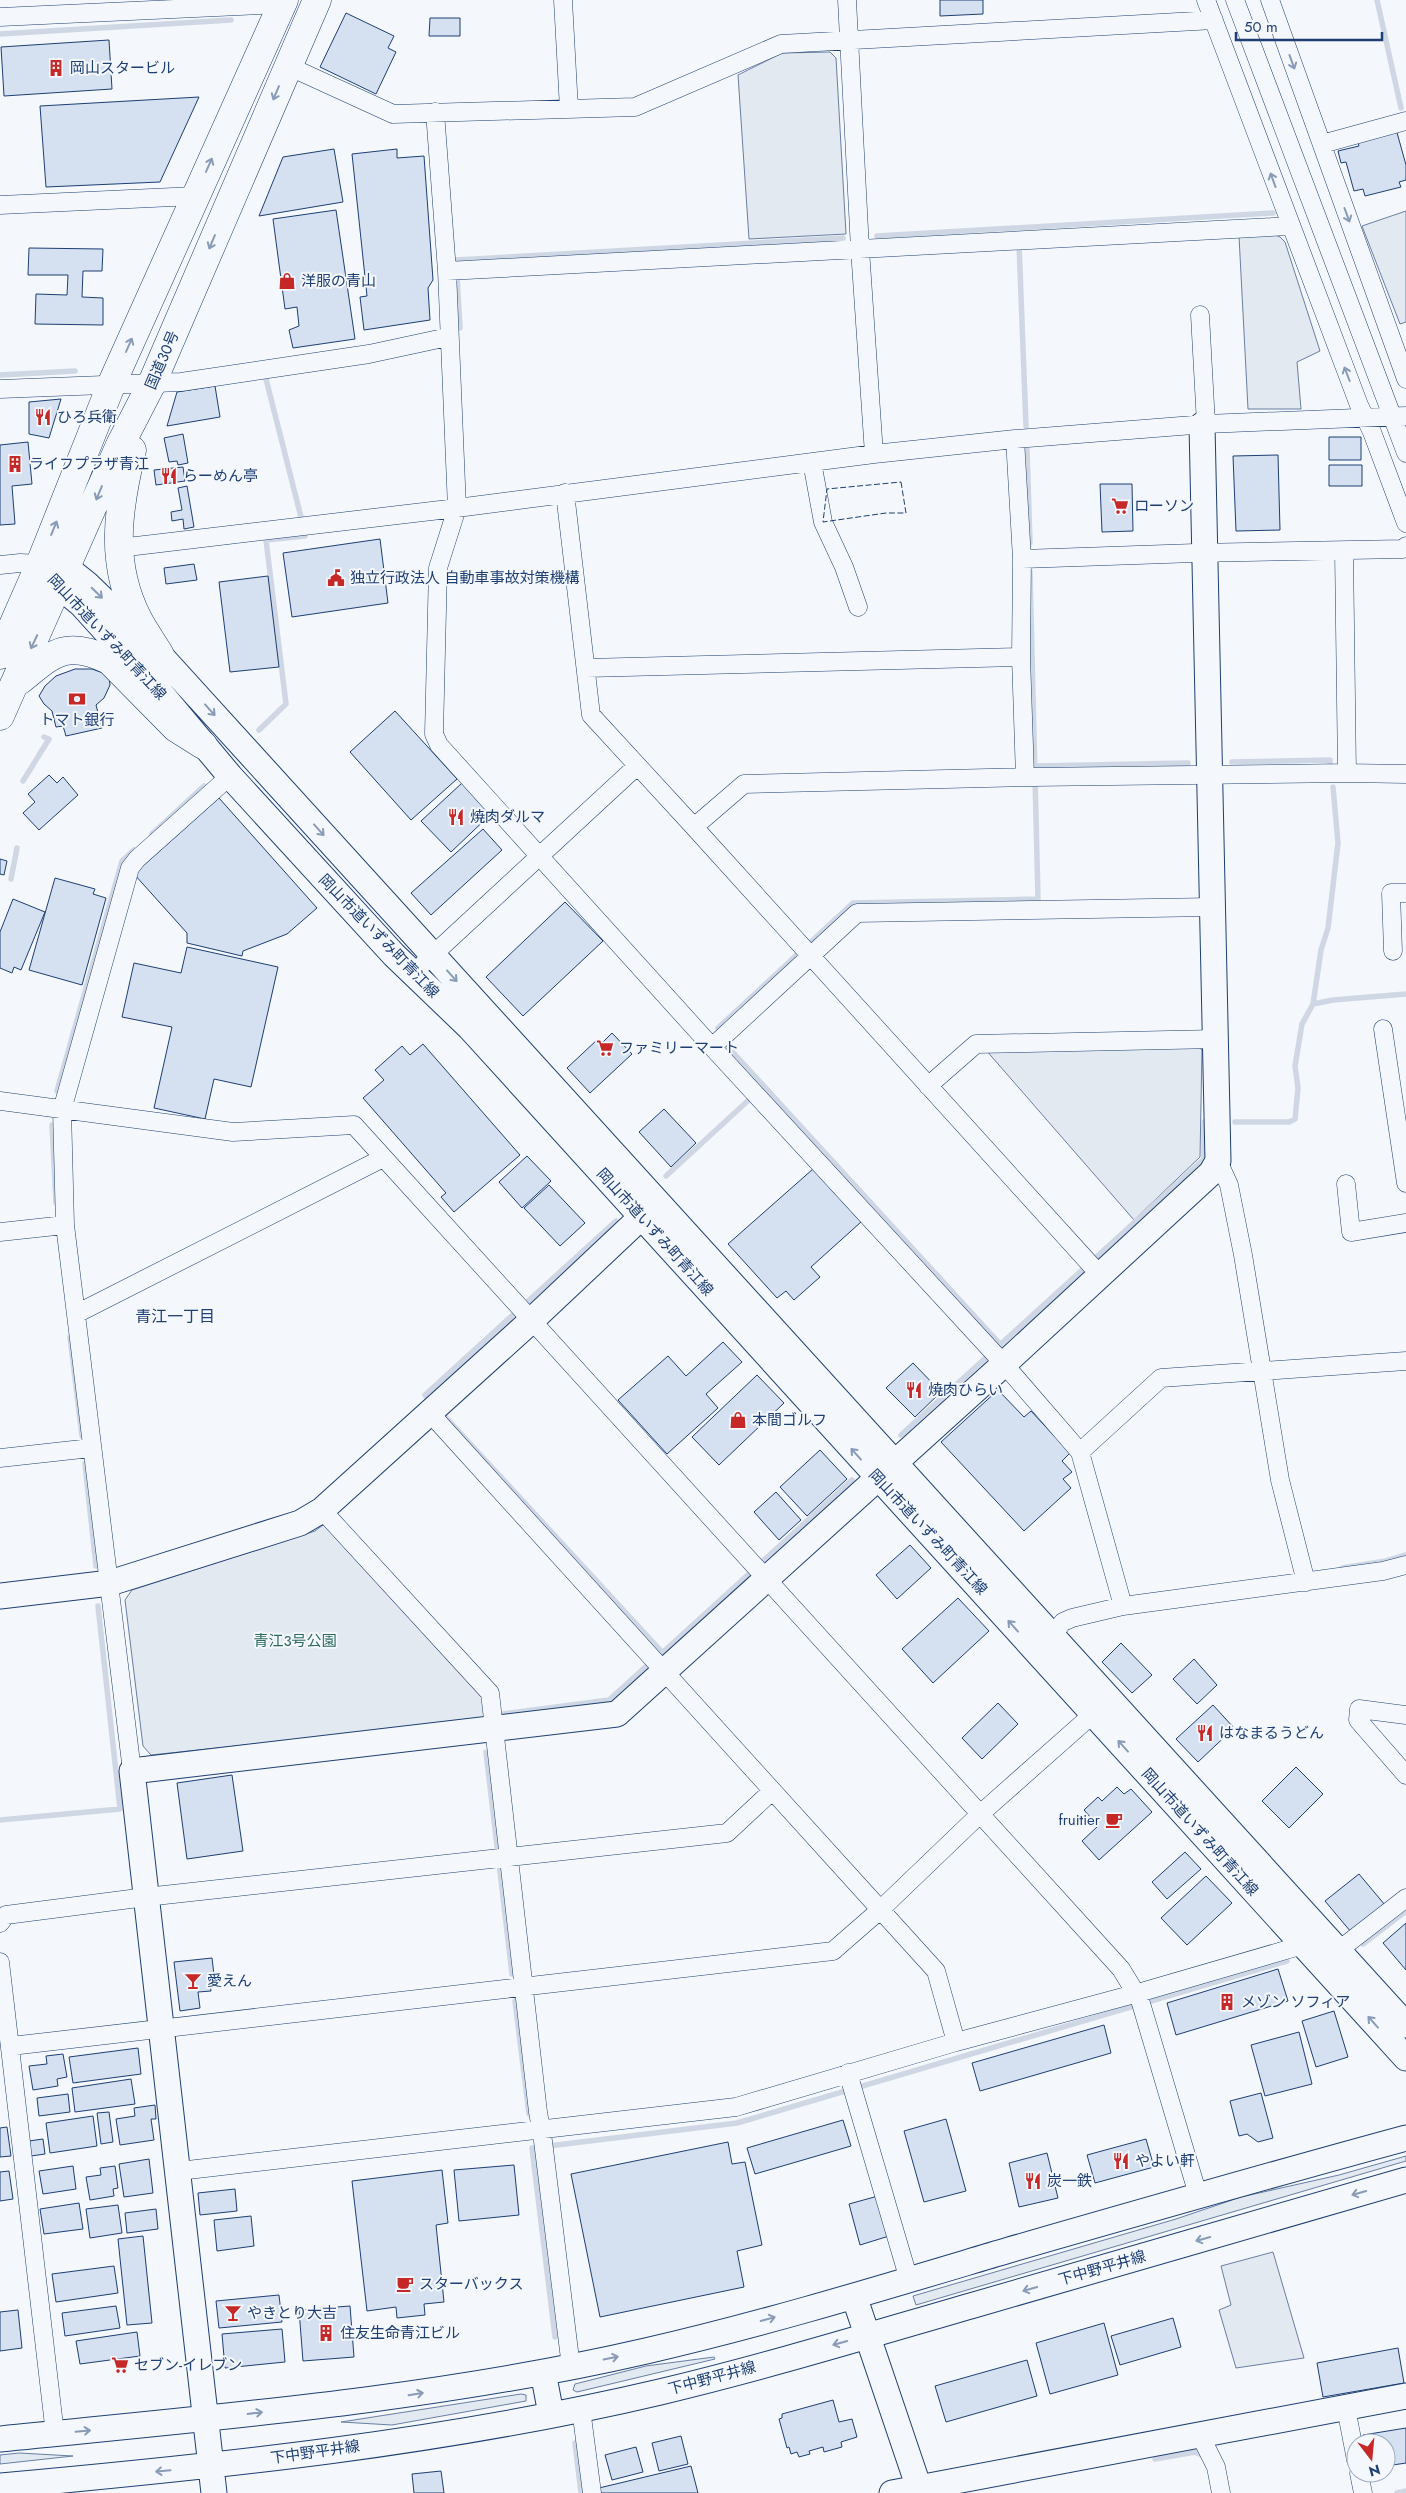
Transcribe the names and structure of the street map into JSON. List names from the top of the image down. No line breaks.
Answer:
{"streets":{"highway":["国道30号"],"street":["岡山市道いずみ町青江線","下中野平井線"]},"crossings":[["国道30号","岡山市道いずみ町青江線"]],"districts":["青江一丁目"],"parks":["青江3号公園"],"places":{"building":["岡山スタービル","ライフプラザ青江","メゾン ソフィア","住友生命青江ビル"],"shop":["洋服の青山","本間ゴルフ"],"restaurant":["ひろ兵衛","らーめん亭","焼肉ダルマ","焼肉ひらい","はなまるうどん","やよい軒","炭一鉄"],"supermarket":["ローソン","ファミリーマート","セブン-イレブン"],"public building":["独立行政法人 自動車事故対策機構"],"bank":["トマト銀行"],"cafe":["fruitier","スターバックス"],"bar":["愛えん","やきとり大吉"]},"scale_bar":"50 m","north":"bottom"}
